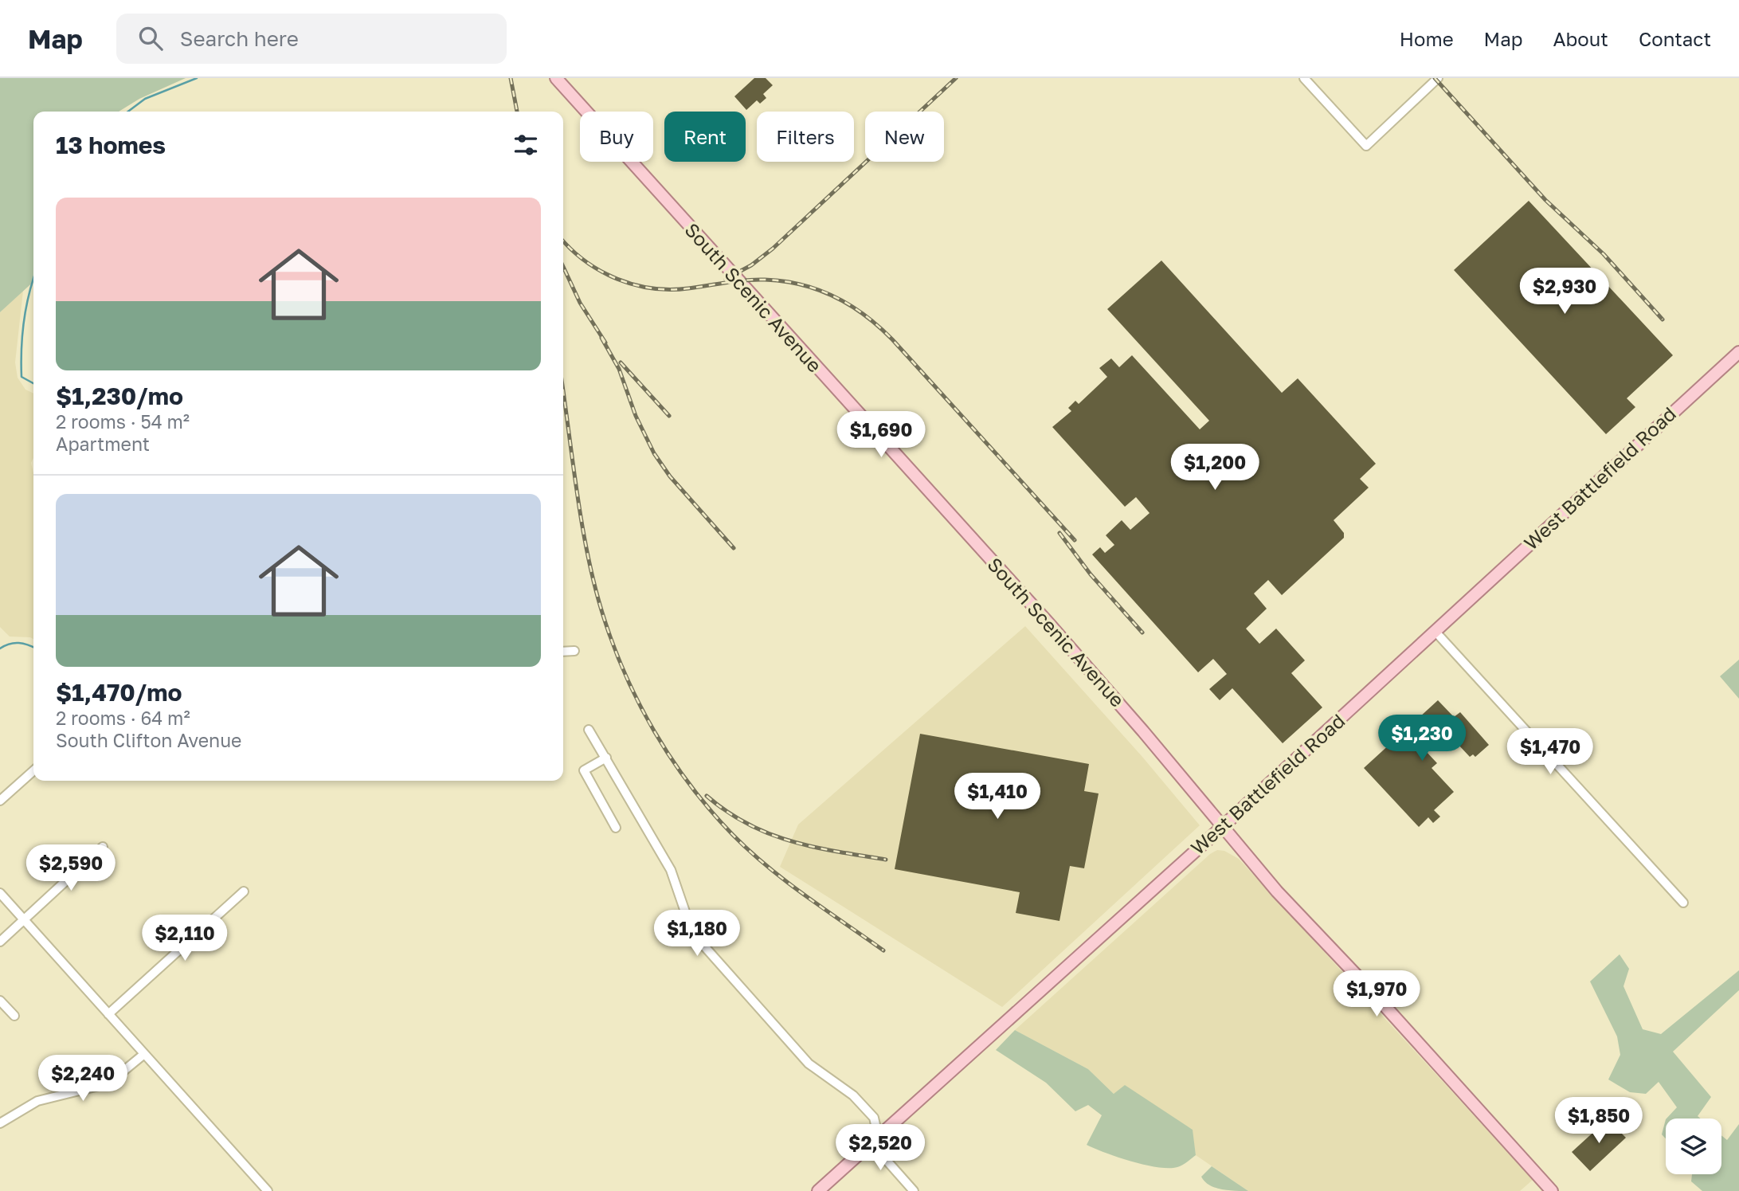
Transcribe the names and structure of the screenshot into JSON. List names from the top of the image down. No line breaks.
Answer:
{"streets":{"main road":["South Scenic Avenue","West Battlefield Road"]},"crossings":[["South Scenic Avenue","West Battlefield Road"]],"page":{"header":"Map","search":"Search here","nav":["Home","Map","About","Contact"],"chip":["Buy","Rent","Filters","New"],"heading":"13 homes","list":[{"name":"$1,230/mo","note":"2 rooms · 54 m² · Apartment"},{"name":"$1,470/mo","note":"2 rooms · 64 m² · South Clifton Avenue"}],"price":["$2,930","$1,690","$1,200","$1,230","$1,470","$1,410","$2,590","$1,180","$2,110","$1,970","$2,240","$1,850","$2,520"]}}
